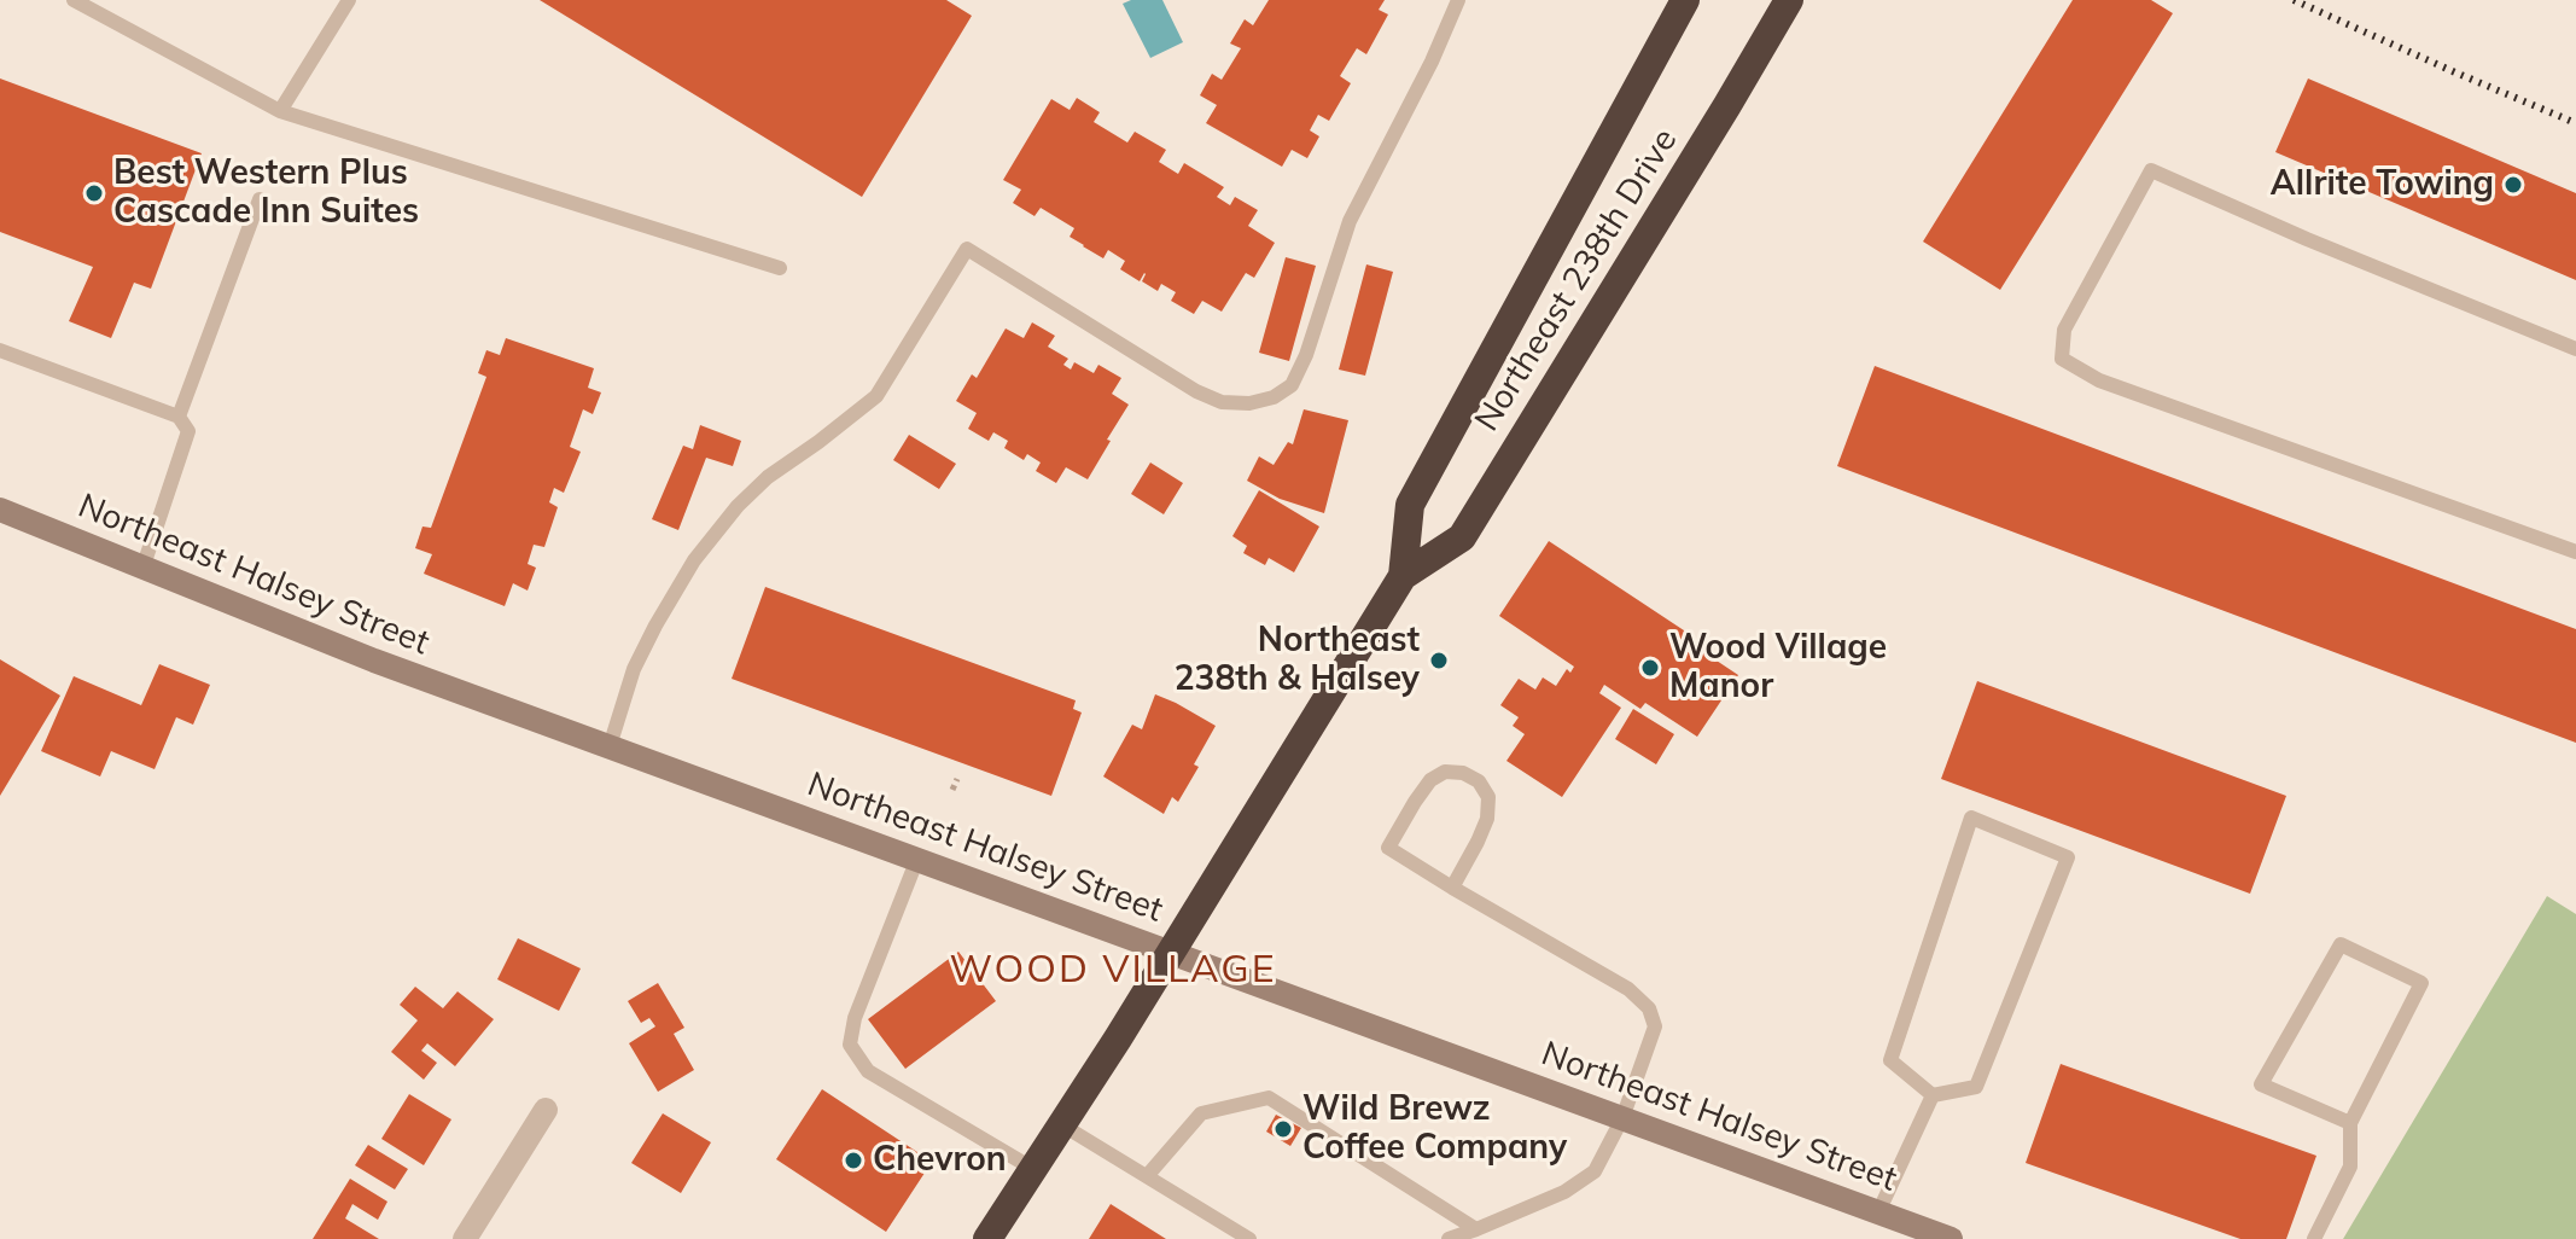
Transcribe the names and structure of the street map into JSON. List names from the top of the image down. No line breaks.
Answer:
{"streets":{"highway":["Northeast 238th Drive"],"main road":["Northeast Halsey Street"]},"crossings":[["Northeast 238th Drive","Northeast Halsey Street"]],"districts":["WOOD VILLAGE"],"places":["Allrite Towing","Best Western Plus Cascade Inn Suites","Northeast 238th & Halsey","Wood Village Manor","Wild Brewz Coffee Company","Chevron"]}
